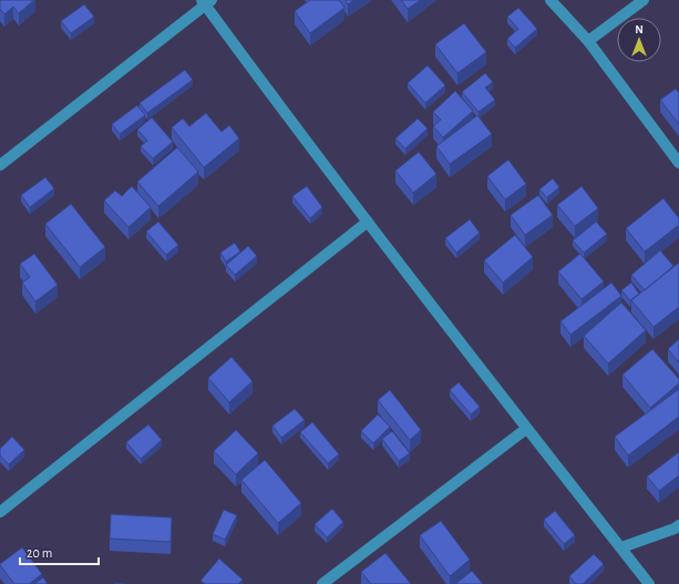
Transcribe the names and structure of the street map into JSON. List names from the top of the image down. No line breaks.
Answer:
{"scale_bar":"20 m","north":"top"}
